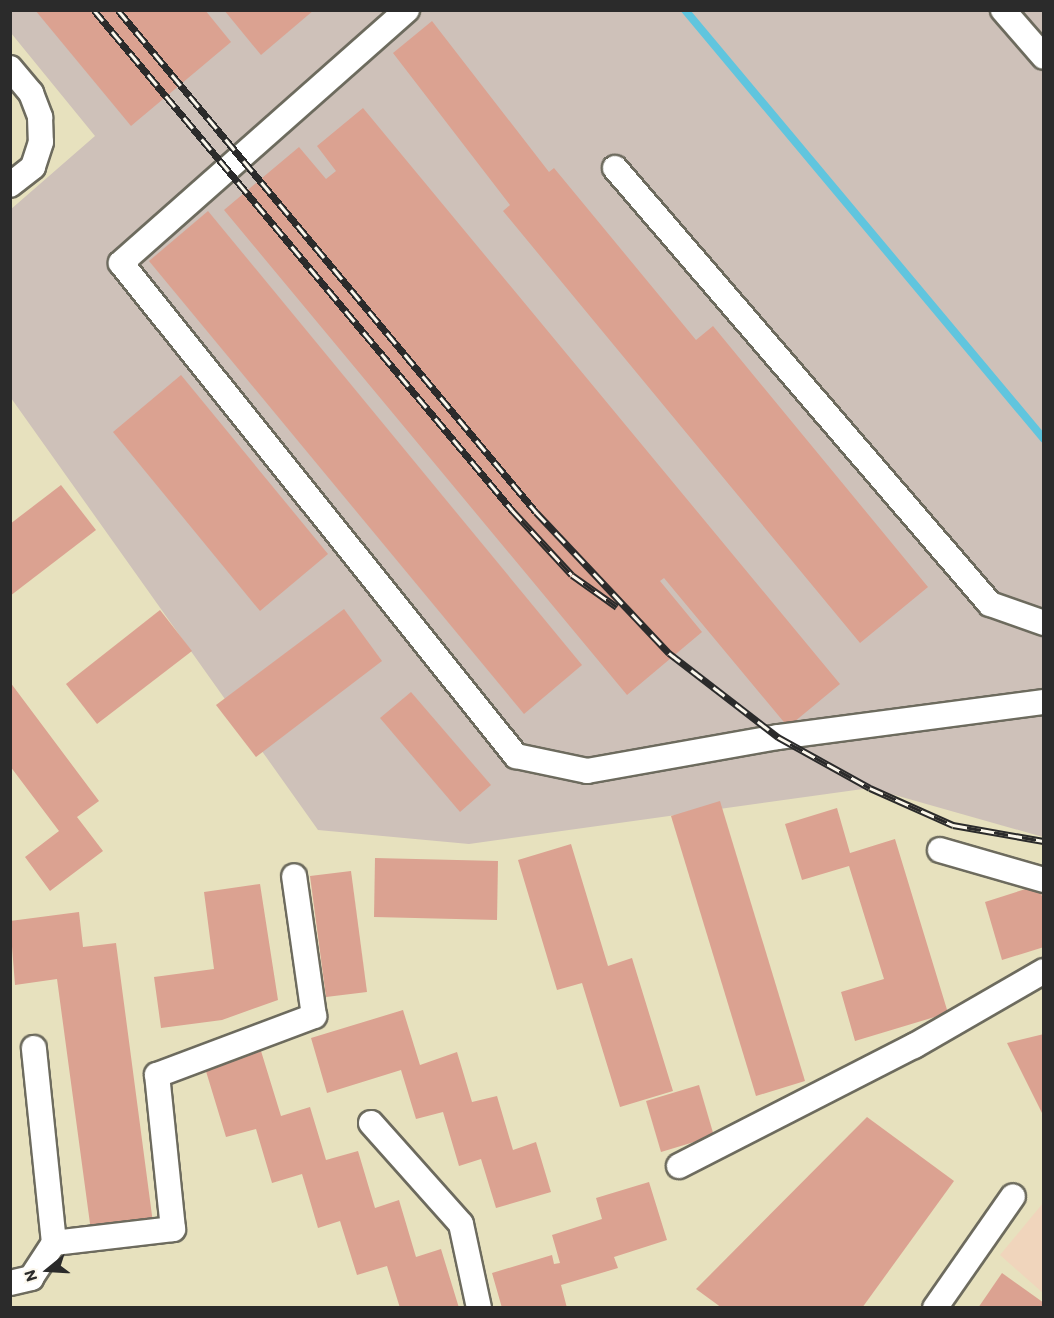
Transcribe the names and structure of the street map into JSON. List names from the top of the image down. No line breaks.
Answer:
{"north":"left"}
